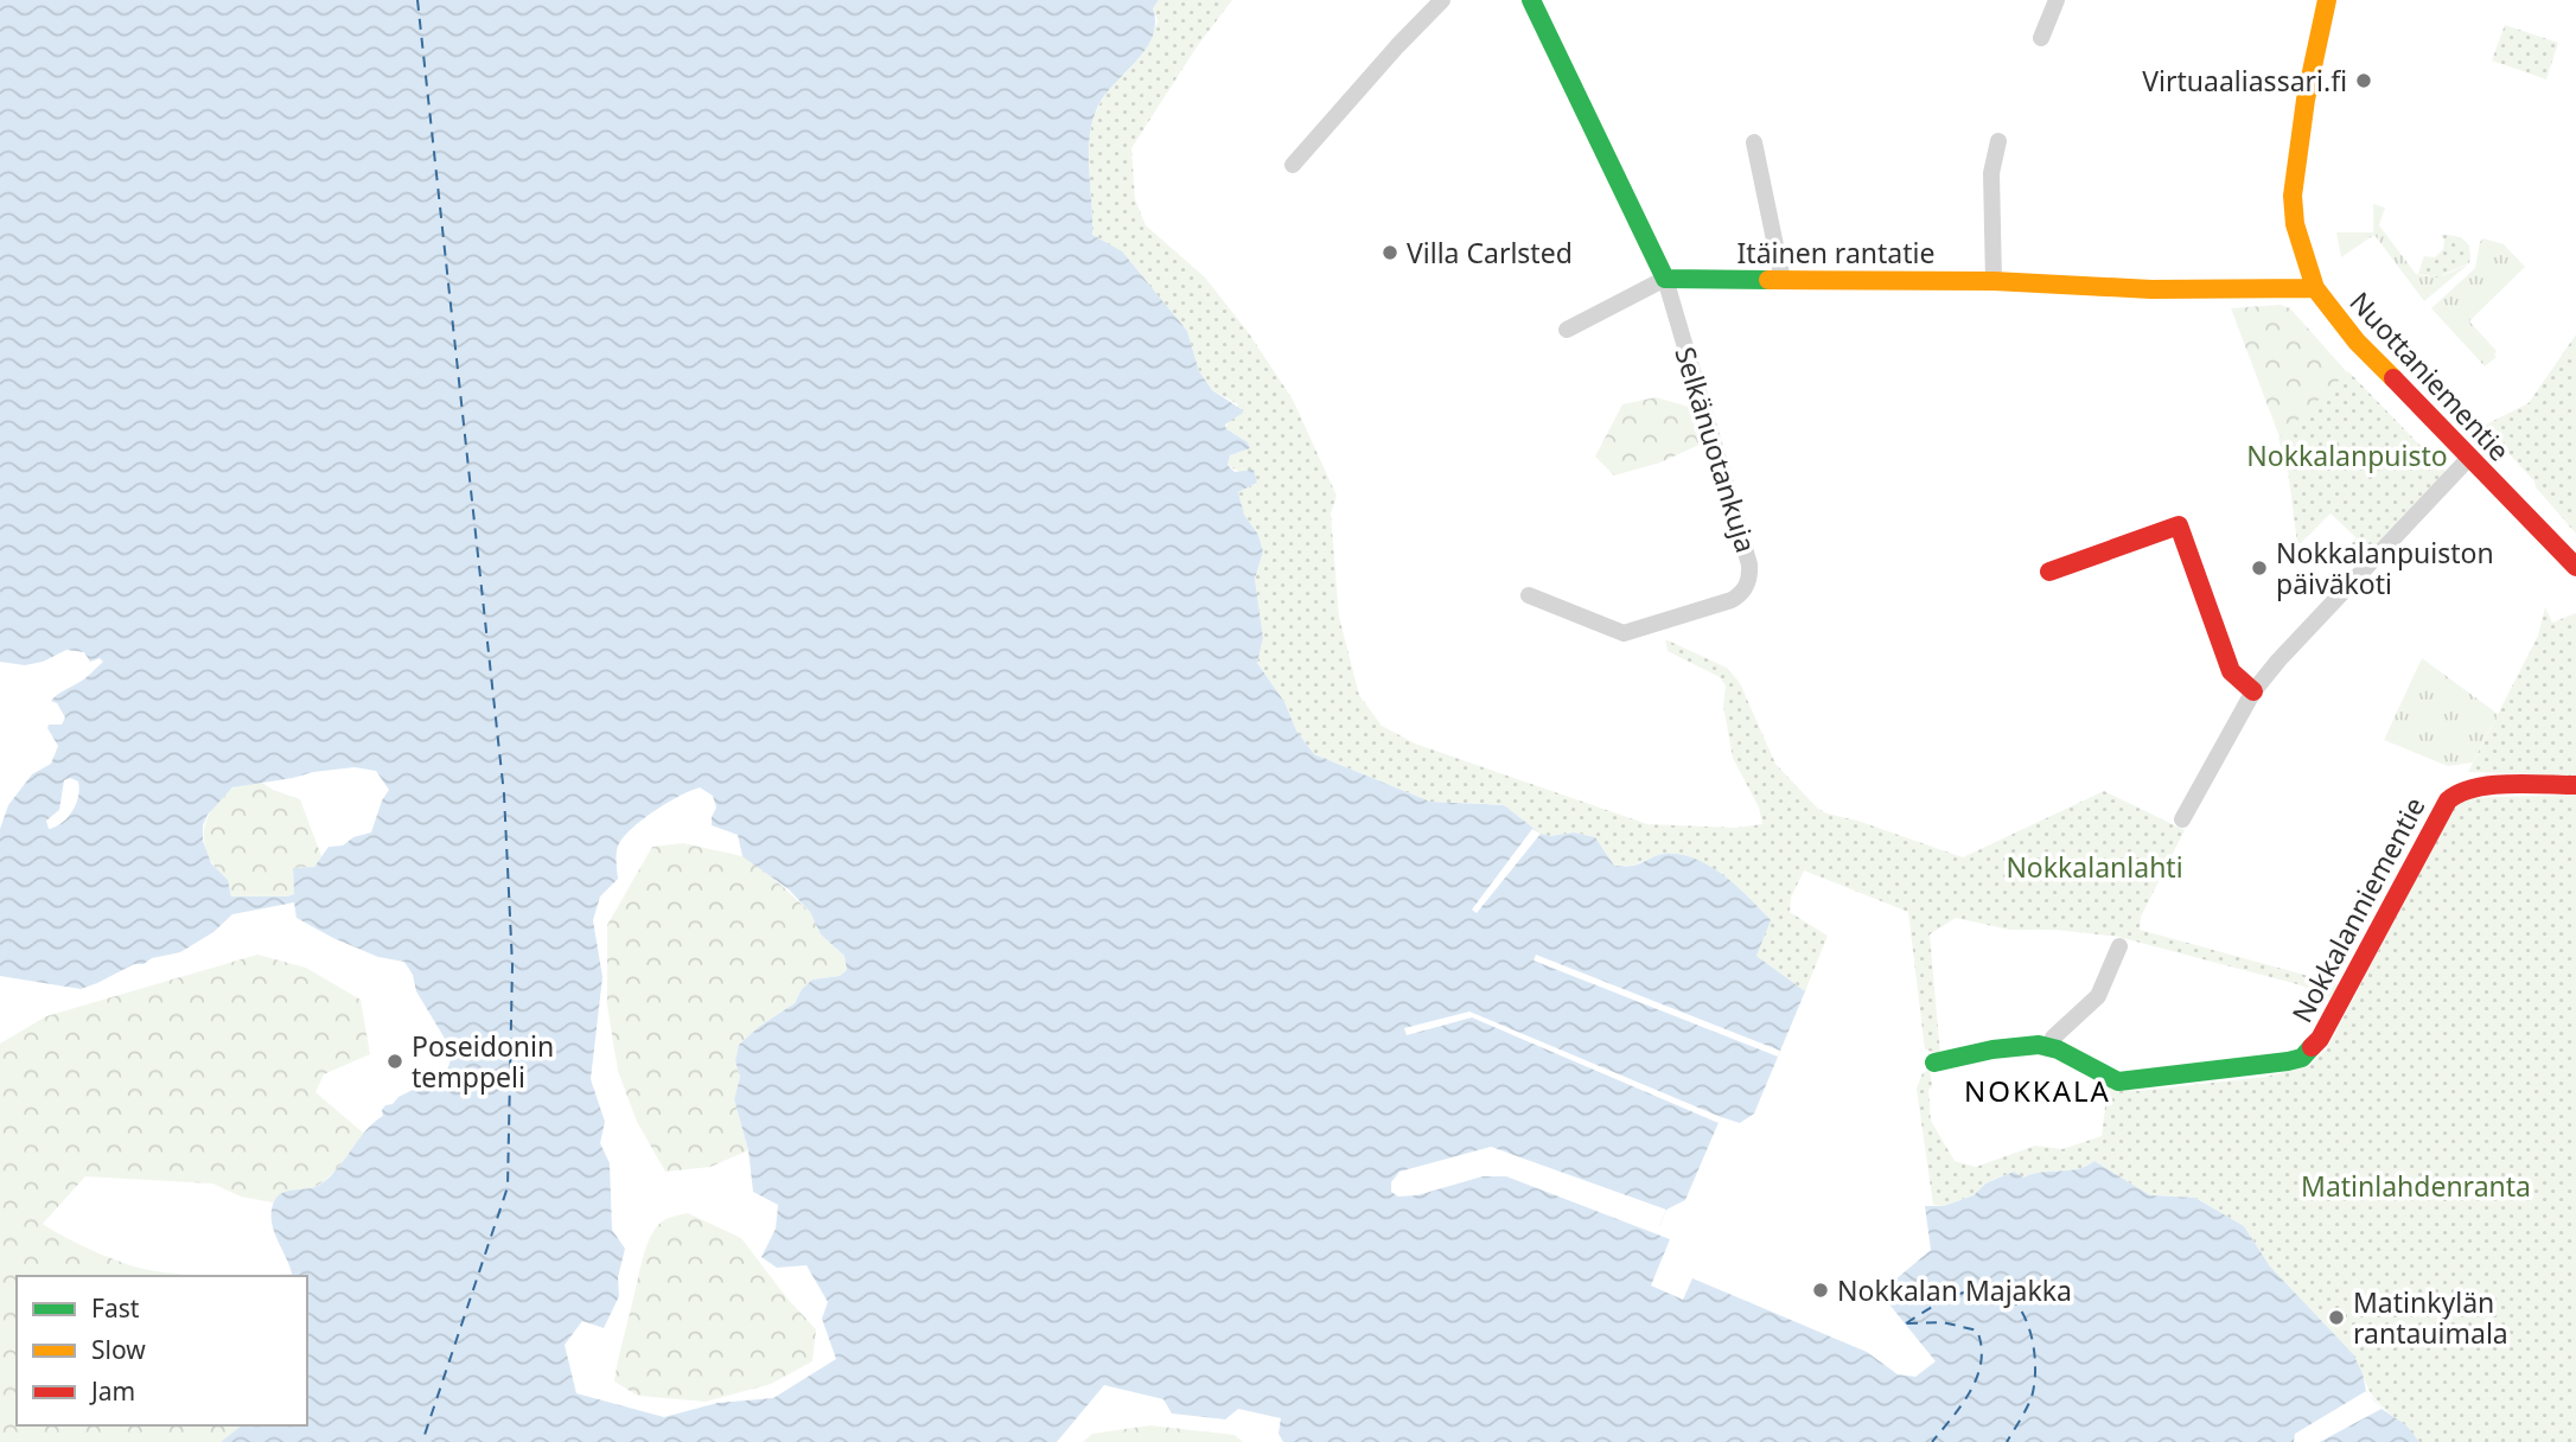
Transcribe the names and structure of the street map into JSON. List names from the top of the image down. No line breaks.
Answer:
{"streets":{"street":["Itäinen rantatie","Nuottaniementie","Selkänuotankuja","Nokkalanniementie"]},"crossings":[["Itäinen rantatie","Nuottaniementie"],["Itäinen rantatie","Selkänuotankuja"]],"districts":["NOKKALA"],"parks":["Nokkalanpuisto","Nokkalanlahti","Matinlahdenranta"],"places":["Virtuaaliassari.fi","Villa Carlsted","Nokkalanpuiston päiväkoti","Poseidonin temppeli","Nokkalan Majakka","Matinkylän rantauimala"],"legend":["Fast","Slow","Jam"]}
